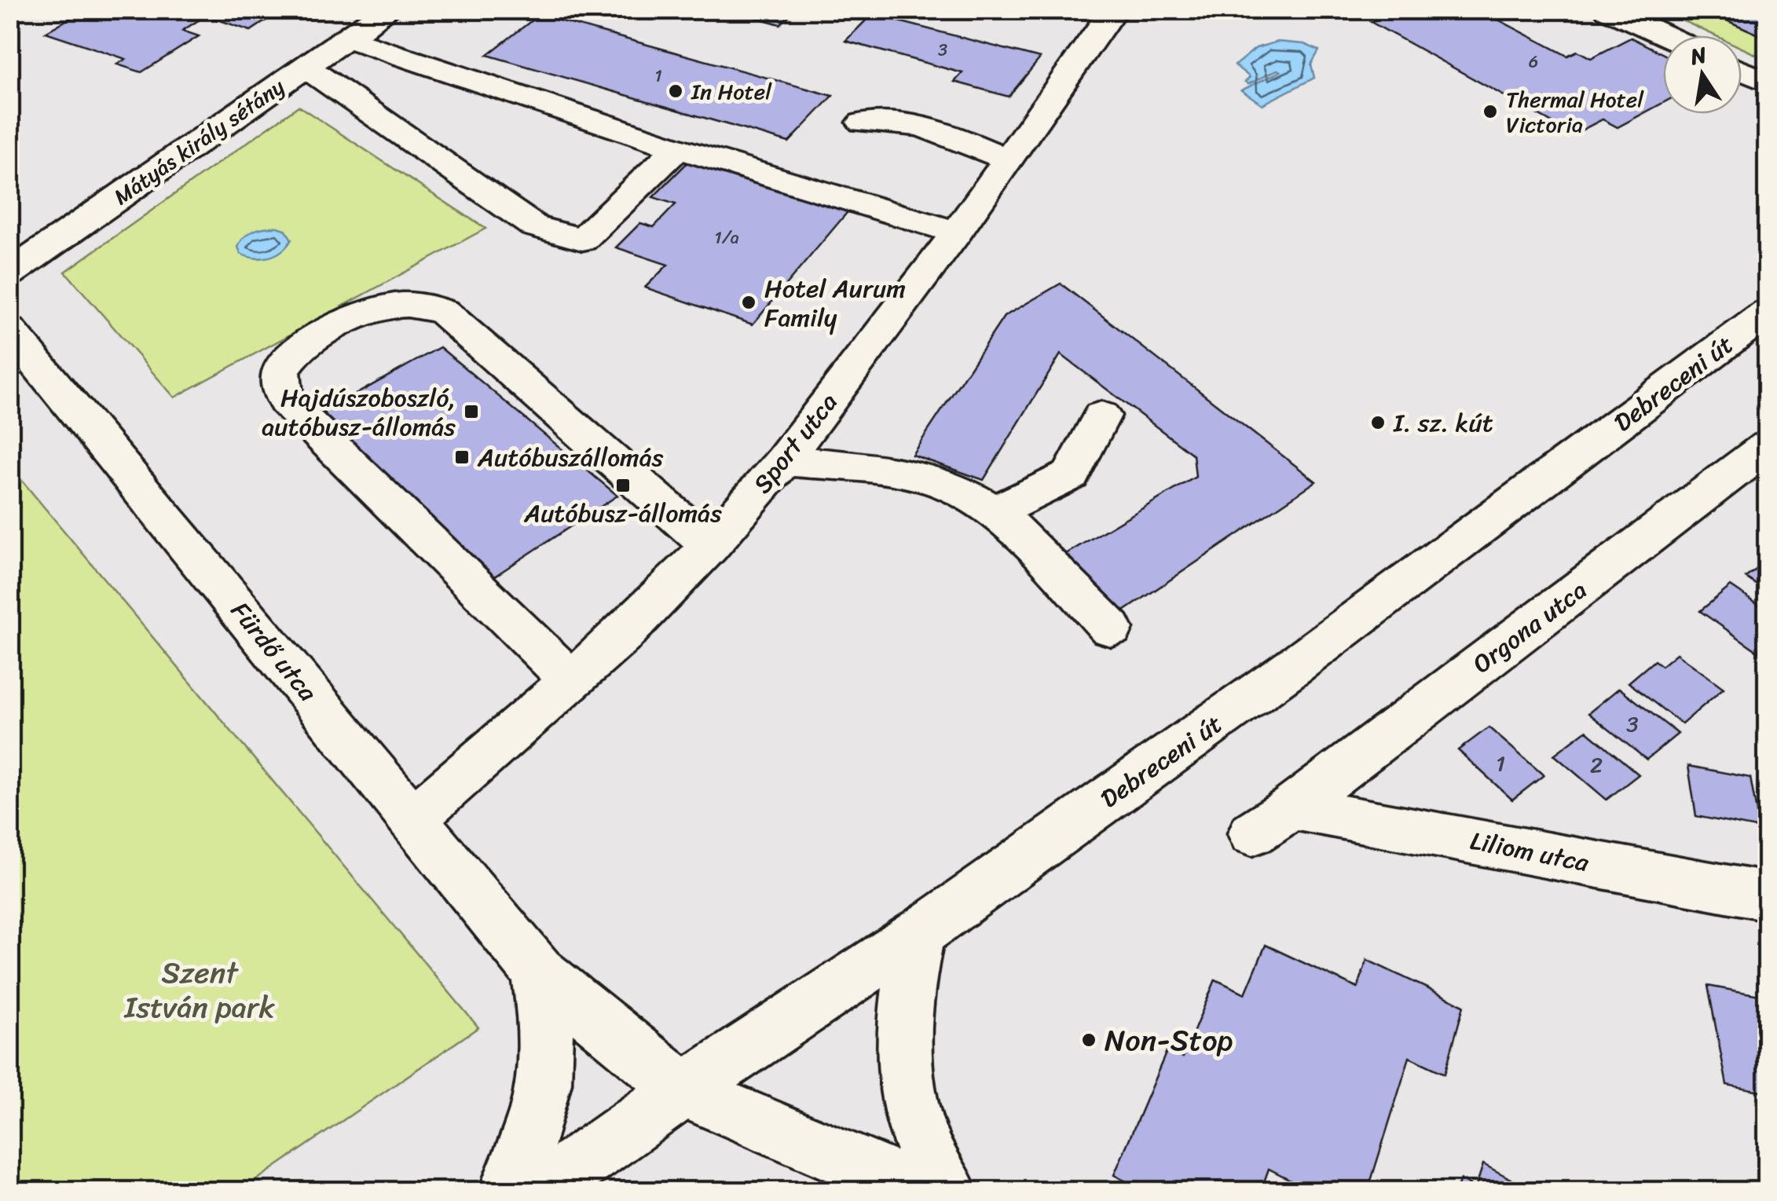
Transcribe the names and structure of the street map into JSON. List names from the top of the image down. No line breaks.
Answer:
{"streets":{"street":["Mátyás király sétány","Debreceni út","Sport utca","Orgona utca","Fürdő utca","Liliom utca"]},"crossings":[["Debreceni út","Fürdő utca"],["Sport utca","Fürdő utca"],["Orgona utca","Liliom utca"]],"parks":["Szent István park"],"places":{"other":["In Hotel","Thermal Hotel Victoria","Hotel Aurum Family","I. sz. kút","Non-Stop"],"transit":["Hajdúszoboszló, autóbusz-állomás","Autóbuszállomás","Autóbusz-állomás"]},"house_numbers":["3","6","1","1/a","3","1","2"],"north":"top"}
